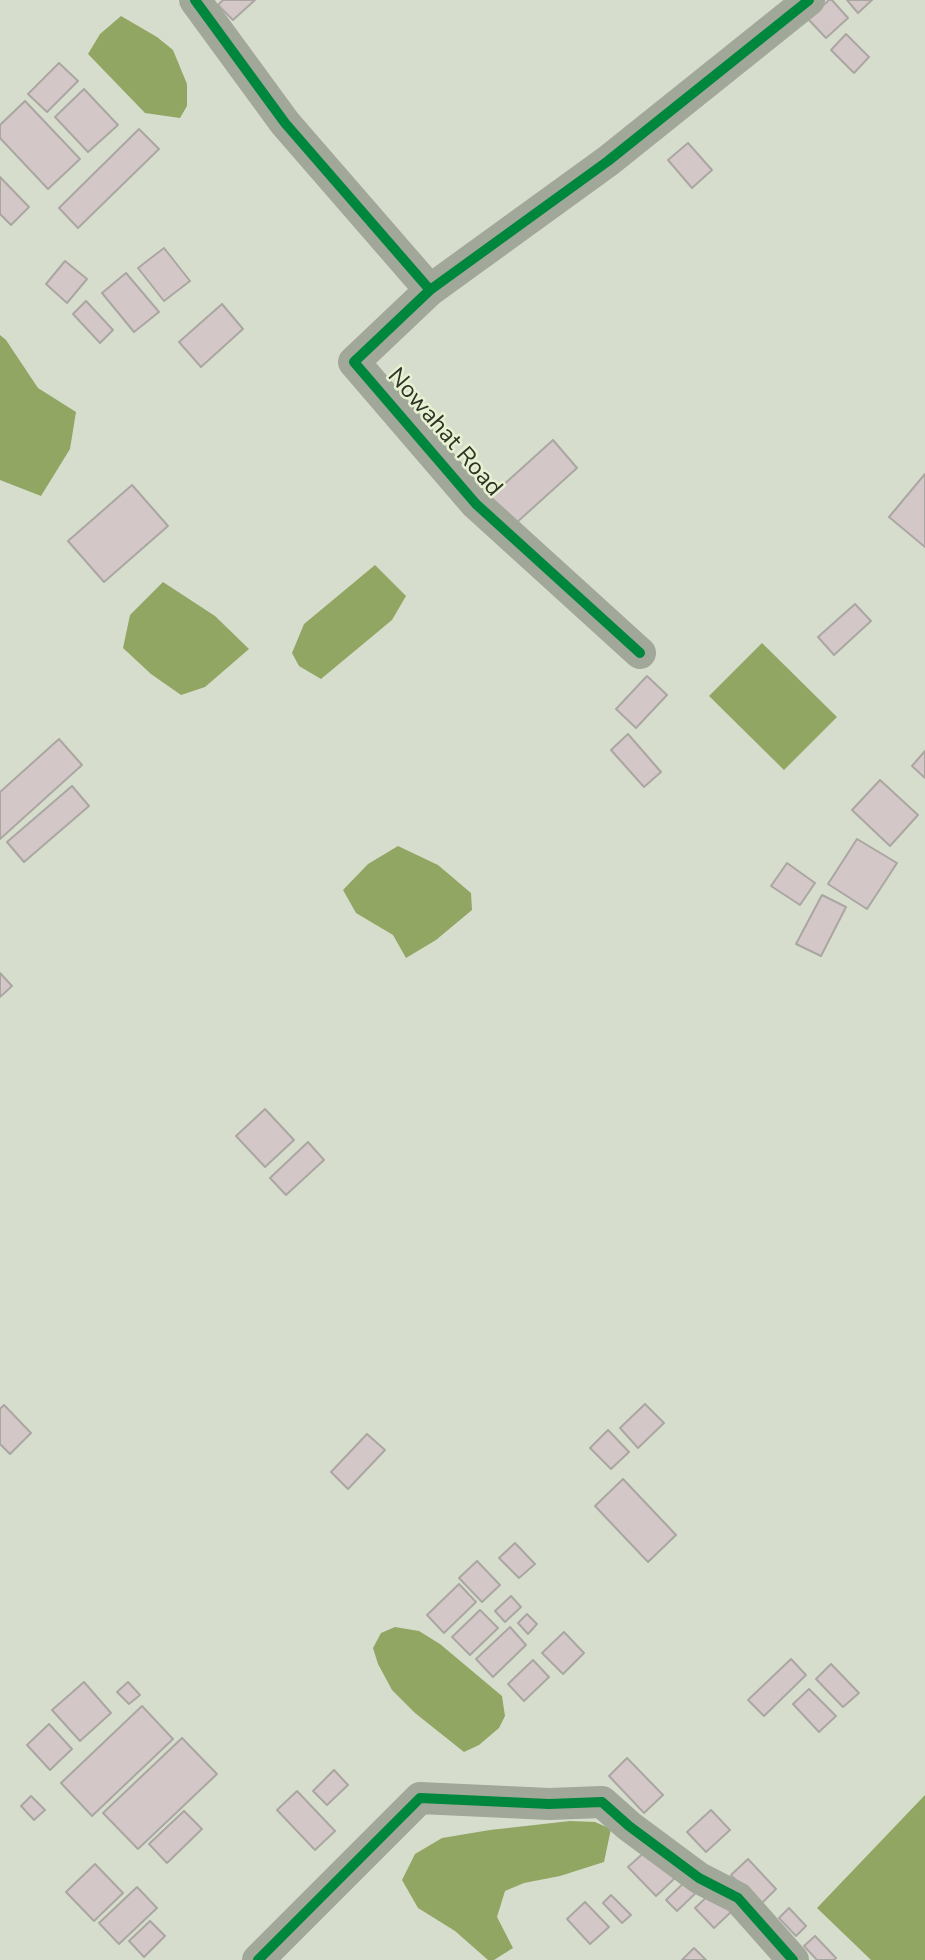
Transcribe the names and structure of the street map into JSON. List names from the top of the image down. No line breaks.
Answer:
{"streets":{"street":["Nowahat Road"]}}
